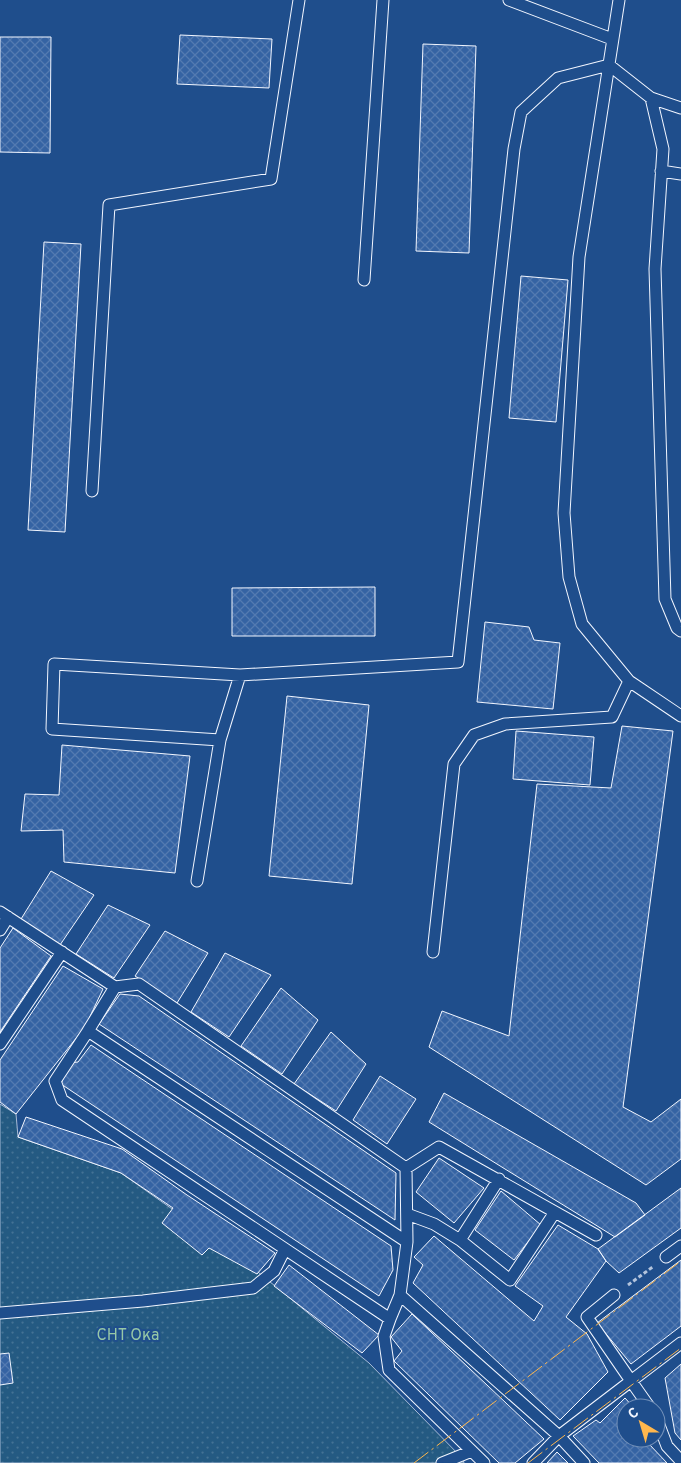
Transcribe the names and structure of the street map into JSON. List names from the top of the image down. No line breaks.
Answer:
{"parks":["СНТ Ока"],"north":"top left"}
